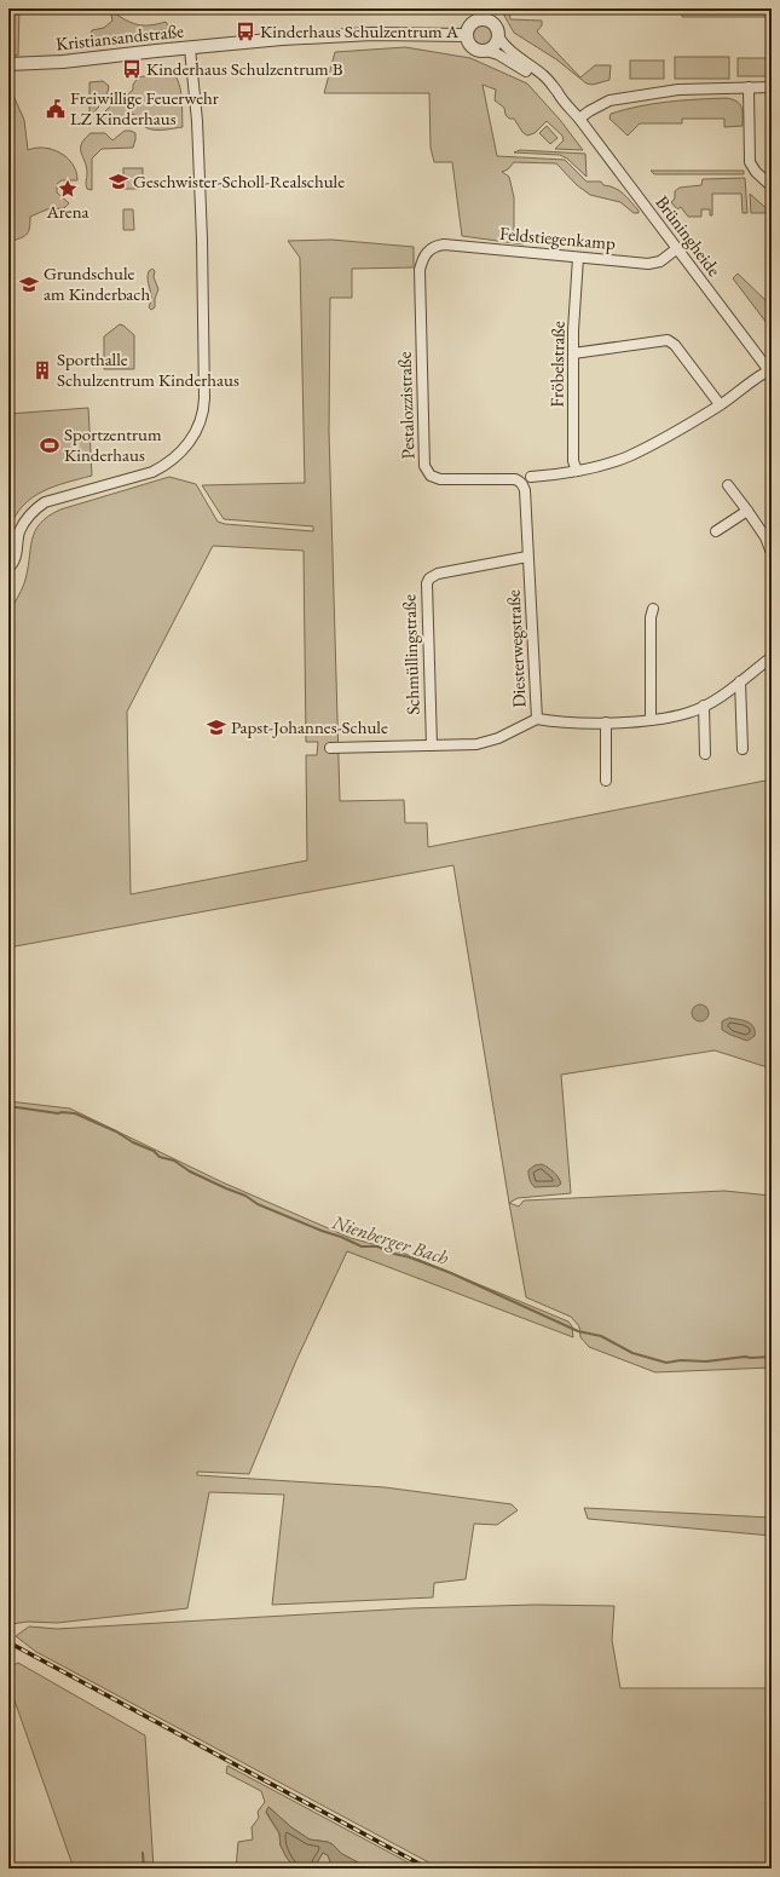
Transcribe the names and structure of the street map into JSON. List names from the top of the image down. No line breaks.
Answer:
{"streets":{"street":["Kristiansandstraße","Brüningheide","Feldstiegenkamp","Fröbelstraße","Pestalozzistraße","Diesterwegstraße","Schmüllingstraße"]},"crossings":[["Brüningheide","Feldstiegenkamp"],["Feldstiegenkamp","Fröbelstraße"],["Feldstiegenkamp","Pestalozzistraße"],["Pestalozzistraße","Diesterwegstraße"],["Diesterwegstraße","Schmüllingstraße"]],"water":["Nienberger Bach"],"places":{"bus stop":["Kinderhaus Schulzentrum A","Kinderhaus Schulzentrum B"],"public building":["Freiwillige Feuerwehr LZ Kinderhaus"],"school or university":["Geschwister-Scholl-Realschule","Grundschule am Kinderbach","Papst-Johannes-Schule"],"place":["Arena"],"building":["Sporthalle Schulzentrum Kinderhaus"],"sports":["Sportzentrum Kinderhaus"]}}
